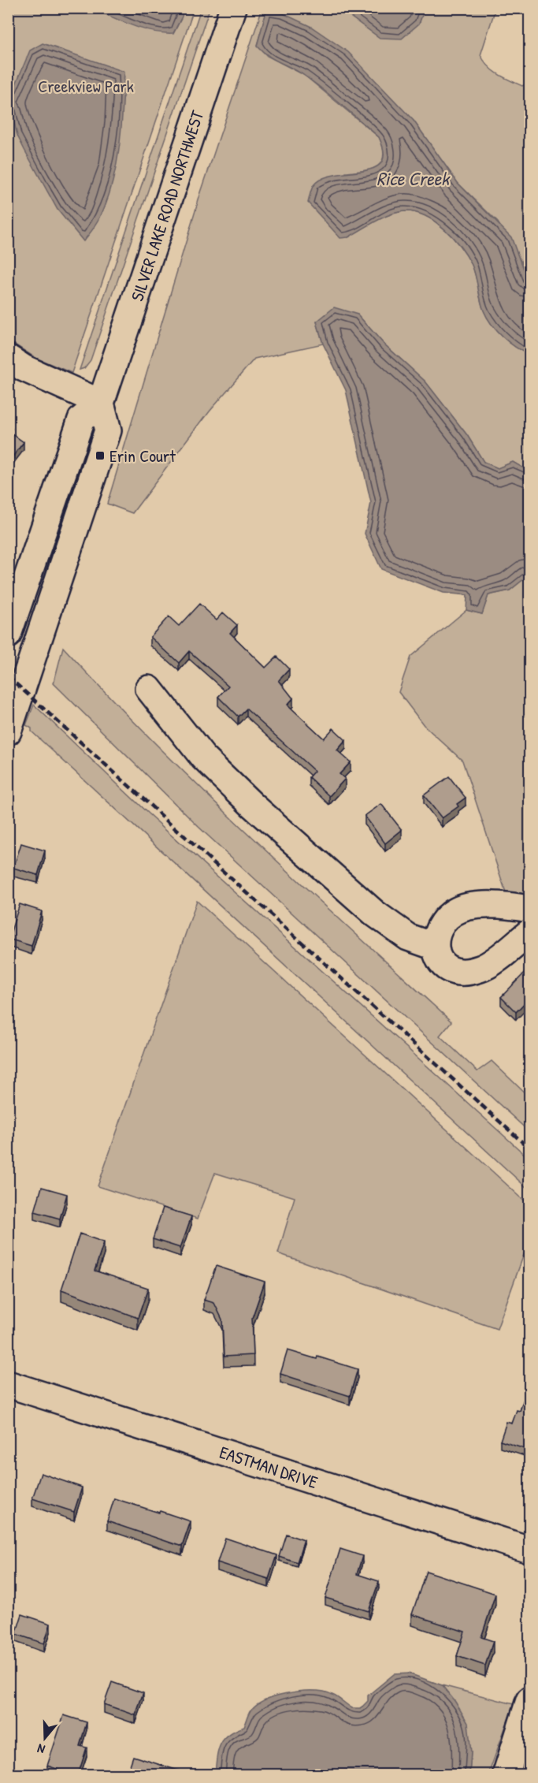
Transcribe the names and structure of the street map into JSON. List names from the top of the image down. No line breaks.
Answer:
{"streets":{"main road":["SILVER LAKE ROAD NORTHWEST","EASTMAN DRIVE"]},"water":["Rice Creek"],"parks":["Creekview Park"],"places":{"transit":["Erin Court"]},"north":"bottom"}
